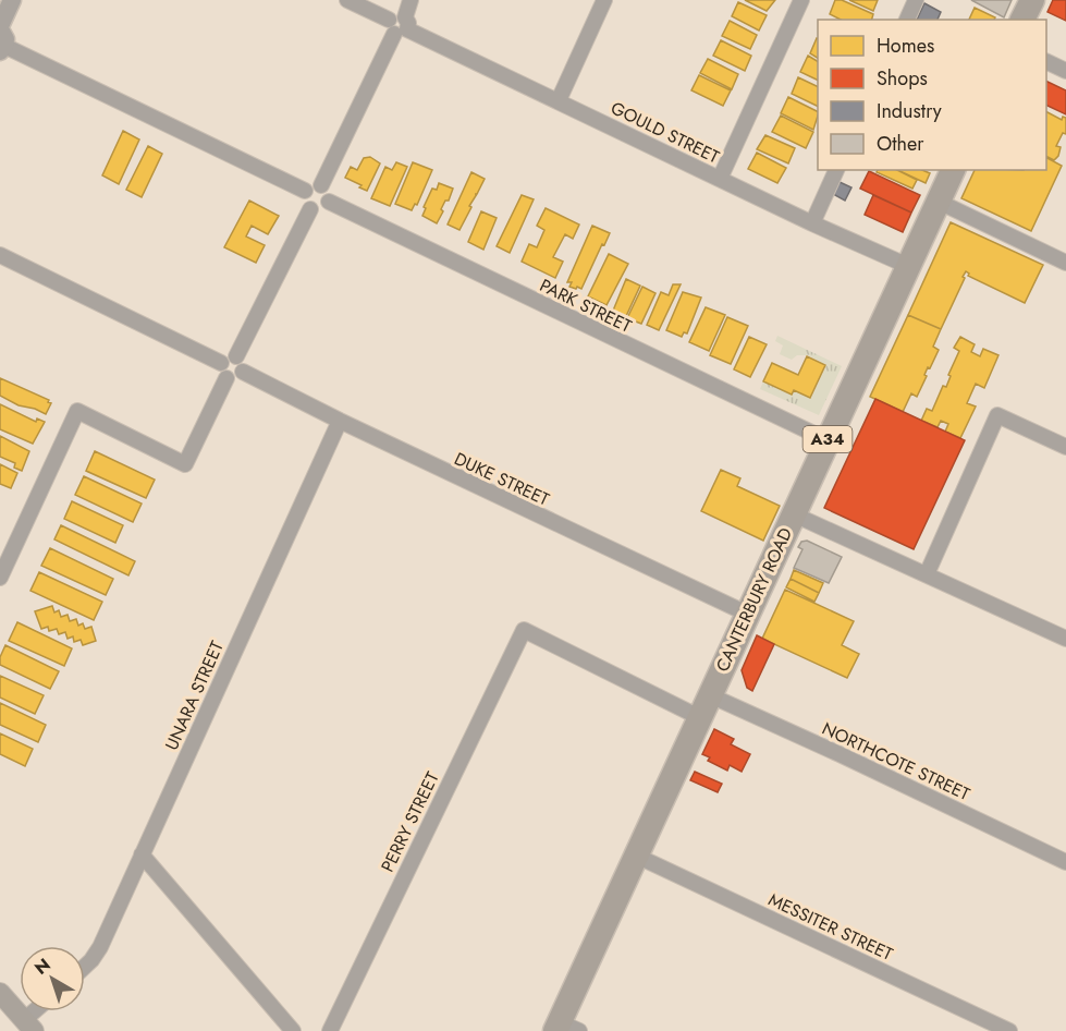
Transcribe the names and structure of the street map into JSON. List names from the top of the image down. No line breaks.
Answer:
{"streets":{"highway":["A34","CANTERBURY ROAD"],"street":["GOULD STREET","PARK STREET","DUKE STREET","UNARA STREET","NORTHCOTE STREET","PERRY STREET","MESSITER STREET"]},"crossings":[["GOULD STREET","CANTERBURY ROAD"],["PARK STREET","CANTERBURY ROAD"],["DUKE STREET","CANTERBURY ROAD"],["DUKE STREET","UNARA STREET"],["CANTERBURY ROAD","NORTHCOTE STREET"],["CANTERBURY ROAD","MESSITER STREET"],["NORTHCOTE STREET","PERRY STREET"]],"legend":["Homes","Shops","Industry","Other"],"north":"top left"}
